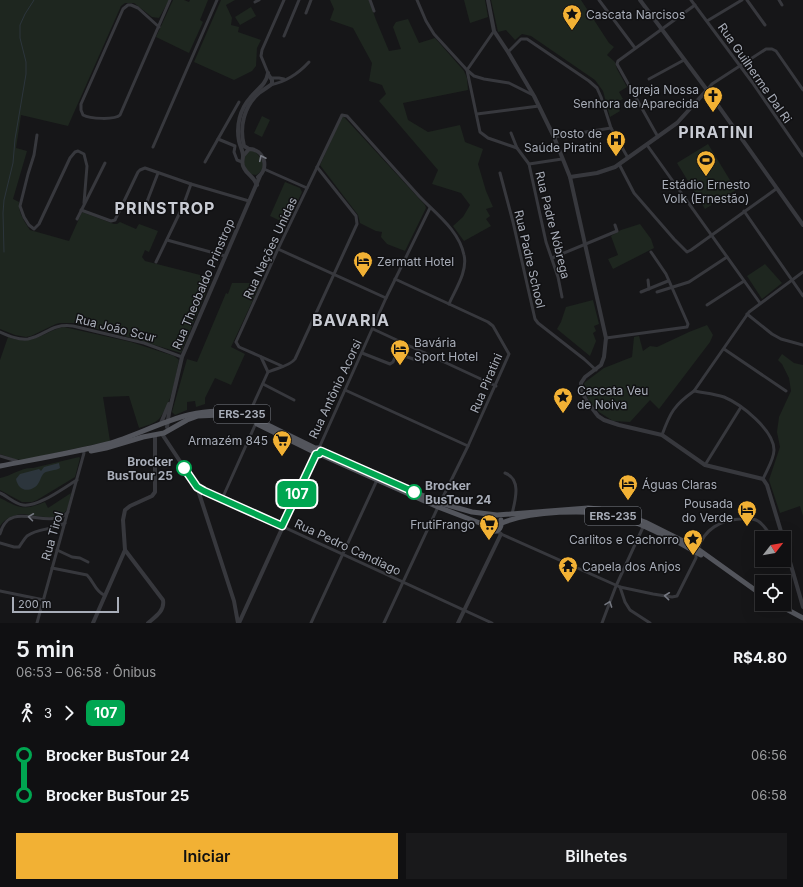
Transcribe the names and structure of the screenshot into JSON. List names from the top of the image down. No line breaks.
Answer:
{"streets":{"main road":["ERS-235"],"street":["Rua Guilherme Dal Ri","Rua Padre Nóbrega","Rua Nações Unidas","Rua Padre School","Rua Theobaldo Prinstrop","Rua João Scur","Rua Piratini","Rua Antônio Acorsi","Rua Tirol","Rua Pedro Candiago"]},"crossings":[["Rua Nações Unidas","Rua Antônio Acorsi"],["Rua Theobaldo Prinstrop","Rua João Scur"],["Rua Theobaldo Prinstrop","ERS-235"],["Rua Piratini","Rua Antônio Acorsi"],["Rua Piratini","ERS-235"],["Rua Piratini","Rua Pedro Candiago"],["Rua Antônio Acorsi","ERS-235"],["Rua Antônio Acorsi","Rua Pedro Candiago"],["ERS-235","Rua Tirol"]],"districts":["PIRATINI","PRINSTROP","BAVARIA"],"places":{"place":["Cascata Narcisos","Cascata Veu de Noiva","Carlitos e Cachorro"],"church":["Igreja Nossa Senhora de Aparecida"],"hospital":["Posto de Saúde Piratini"],"sports":["Estádio Ernesto Volk (Ernestão)"],"hotel":["Zermatt Hotel","Bavária Sport Hotel","Águas Claras","Pousada do Verde"],"supermarket":["Armazém 845","FrutiFrango"],"other":["Brocker BusTour 25","Brocker BusTour 24"],"temple":["Capela dos Anjos"]},"lines":["bus line 107"],"scale_bar":"200 m","north":"top right","page":{"on_map":"107","scale":"200 m","heading":["5 min","06:53 – 06:58 · Ônibus","R$4.80"],"legs":["3","107"],"list":[{"name":"Brocker BusTour 24","value":"06:56"},{"name":"Brocker BusTour 25","value":"06:58"}],"buttons":["Iniciar","Bilhetes"]}}
